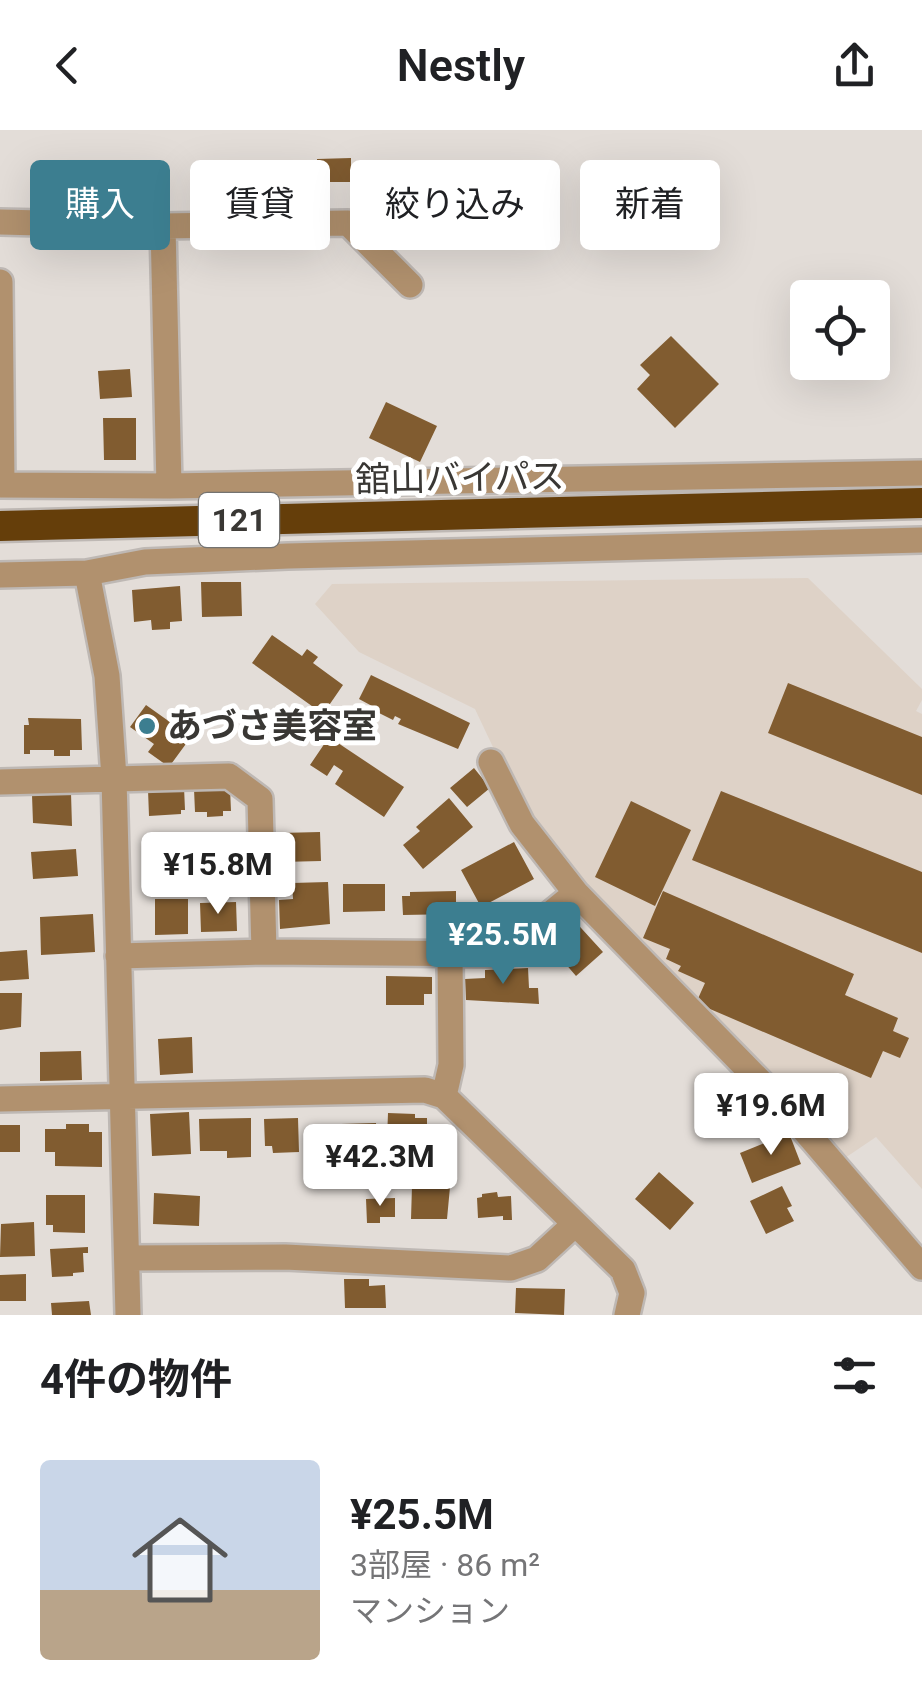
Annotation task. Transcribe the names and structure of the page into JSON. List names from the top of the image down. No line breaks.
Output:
{"streets":{"highway":["舘山バイパス","121"]},"places":["あづさ美容室"],"page":{"header":"Nestly","chip":["購入","賃貸","絞り込み","新着"],"price":["¥15.8M","¥25.5M","¥19.6M","¥42.3M"],"heading":"4件の物件","list":[{"name":"¥25.5M","note":"3部屋 · 86 m² · マンション"}]}}
